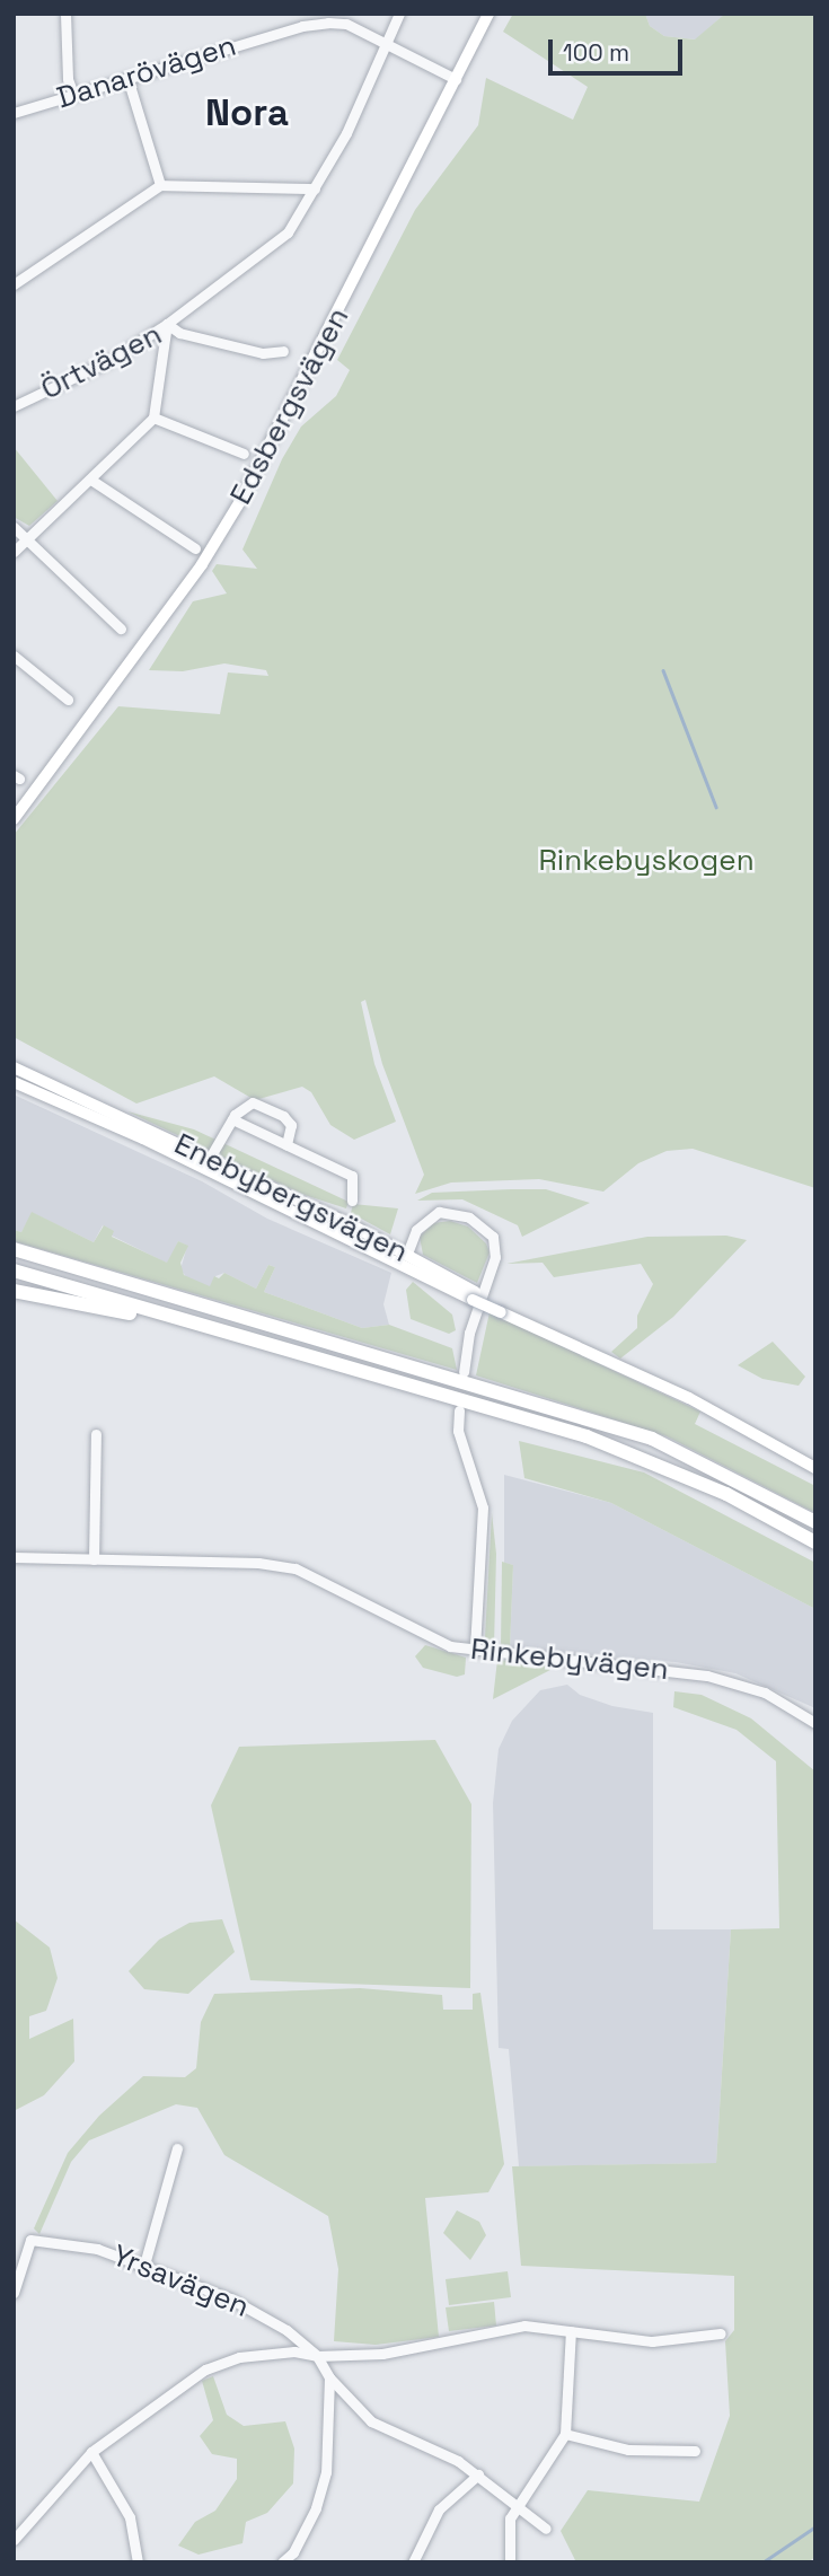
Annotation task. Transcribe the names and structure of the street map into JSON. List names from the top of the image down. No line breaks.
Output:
{"streets":{"main road":["Edsbergsvägen","Enebybergsvägen"],"street":["Danarövägen","Örtvägen","Rinkebyvägen","Yrsavägen"]},"crossings":[["Danarövägen","Edsbergsvägen"]],"districts":["Nora"],"parks":["Rinkebyskogen"],"scale_bar":"100 m"}
